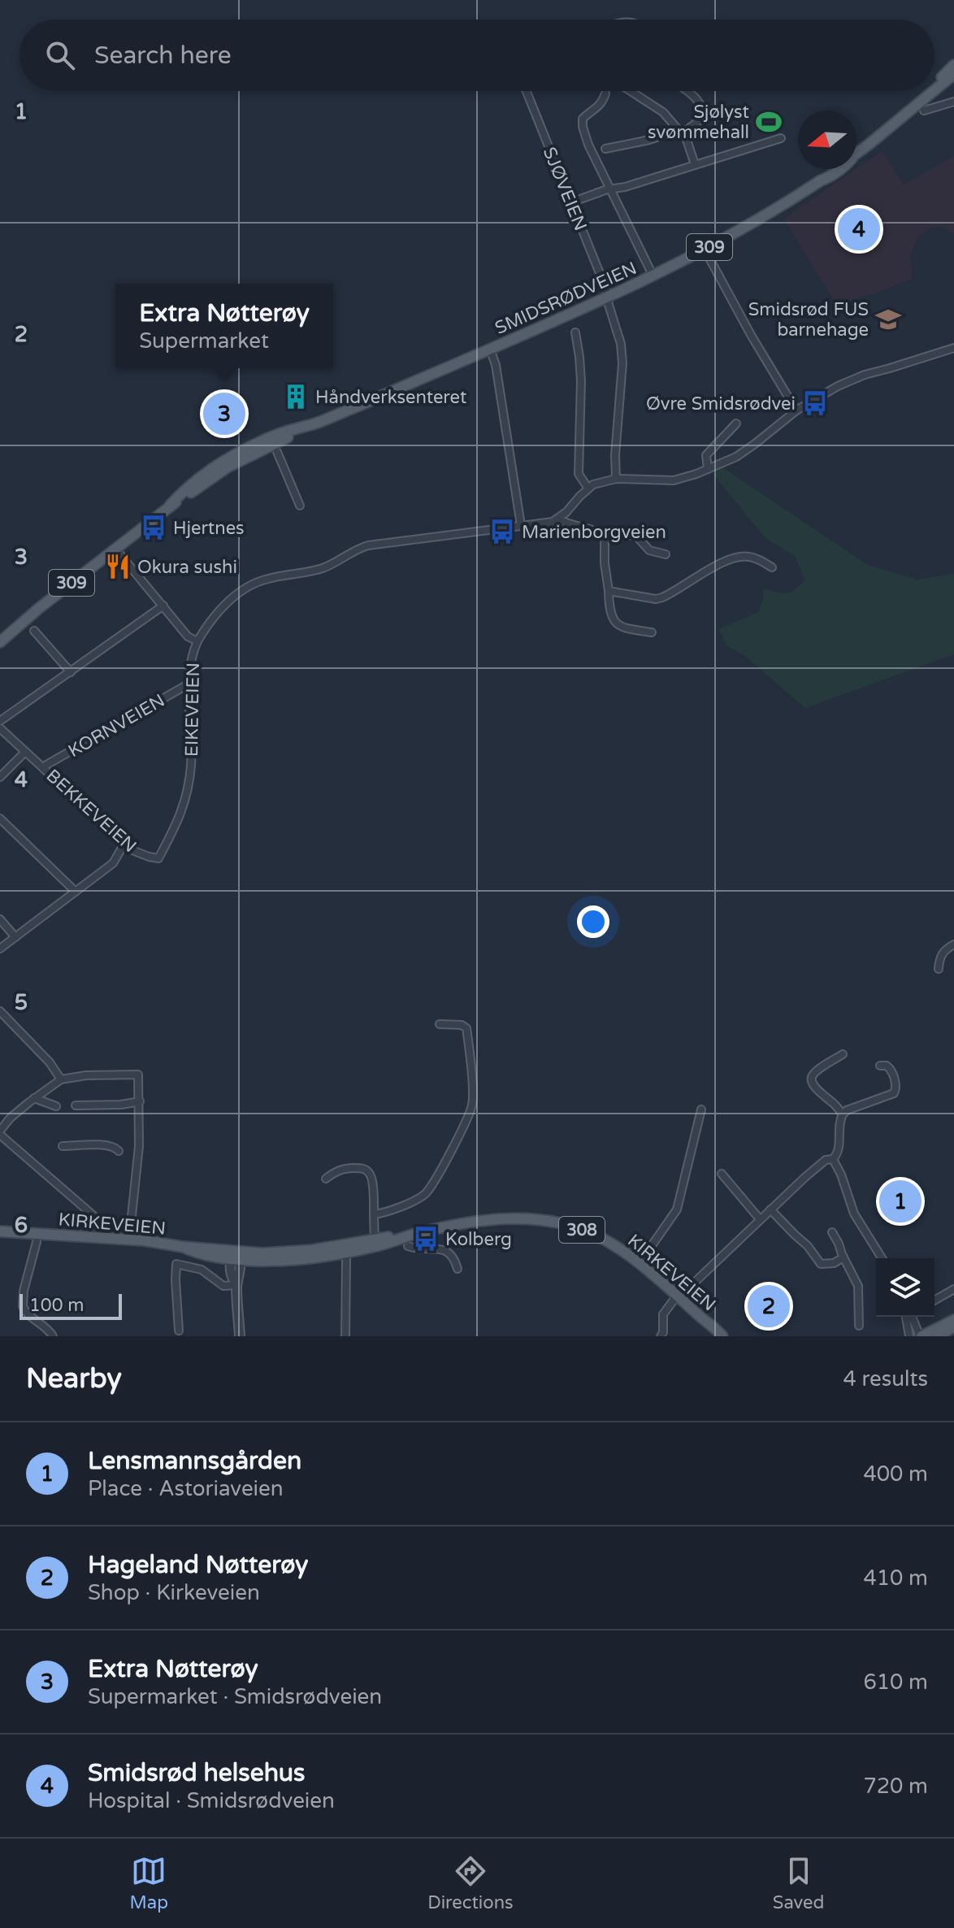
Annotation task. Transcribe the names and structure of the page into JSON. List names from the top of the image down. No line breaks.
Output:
{"streets":{"main road":["309","SMIDSRØDVEIEN","KIRKEVEIEN","308"],"street":["SJØVEIEN","EIKEVEIEN","KORNVEIEN","BEKKEVEIEN"]},"crossings":[["SJØVEIEN","SMIDSRØDVEIEN"],["SMIDSRØDVEIEN","EIKEVEIEN"],["EIKEVEIEN","KORNVEIEN"],["EIKEVEIEN","BEKKEVEIEN"],["KORNVEIEN","BEKKEVEIEN"]],"places":{"sports":["Sjølyst svømmehall"],"school or university":["Smidsrød FUS barnehage"],"building":["Håndverksenteret"],"bus stop":["Øvre Smidsrødvei","Hjertnes","Marienborgveien","Kolberg"],"restaurant":["Okura sushi"]},"scale_bar":"100 m","north":"left","page":{"search":"Search here","pins":["4","3","1","2"],"popup":["Extra Nøtterøy","Supermarket"],"scale":"100 m","heading":["Nearby","4 results"],"list":[{"mark":"1","name":"Lensmannsgården","note":"Place · Astoriaveien","value":"400 m"},{"mark":"2","name":"Hageland Nøtterøy","note":"Shop · Kirkeveien","value":"410 m"},{"mark":"3","name":"Extra Nøtterøy","note":"Supermarket · Smidsrødveien","value":"610 m"},{"mark":"4","name":"Smidsrød helsehus","note":"Hospital · Smidsrødveien","value":"720 m"}],"nav":["Map","Directions","Saved"]},"grid":{"rows":["1","2","3","4","5","6"]}}
